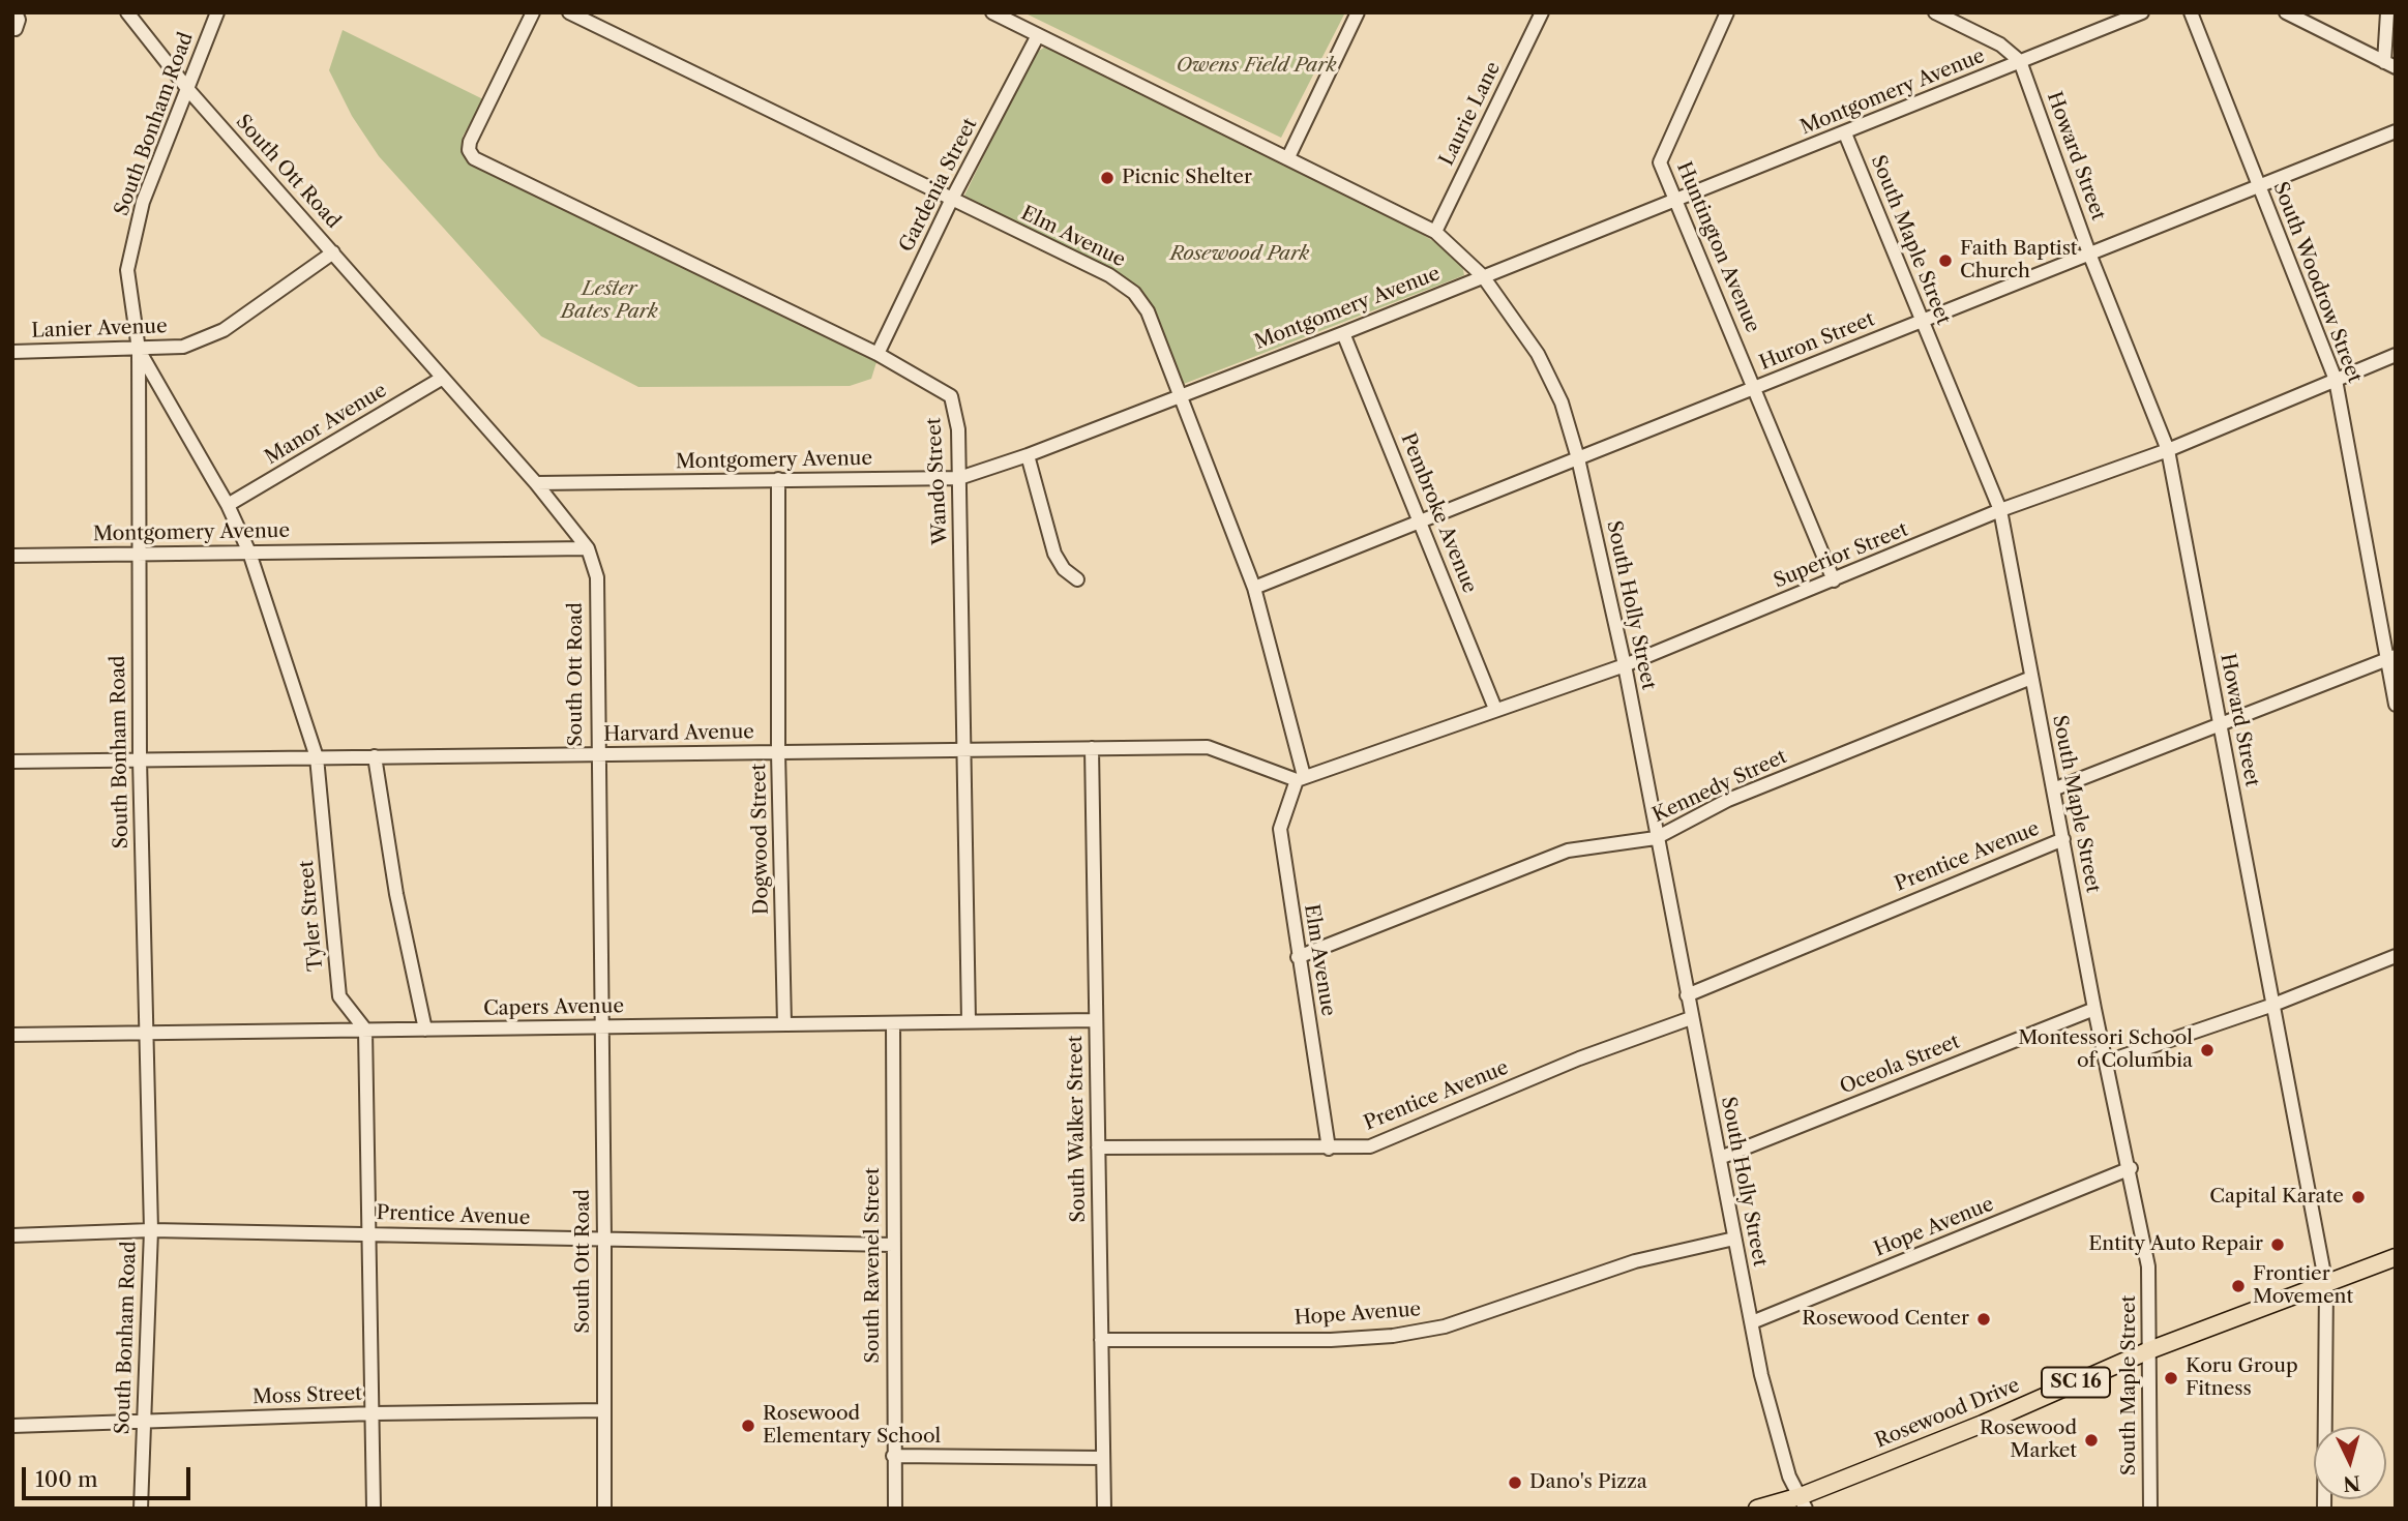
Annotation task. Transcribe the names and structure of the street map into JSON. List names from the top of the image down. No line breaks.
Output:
{"streets":{"main road":["SC 16","Rosewood Drive"],"street":["Montgomery Avenue","Laurie Lane","South Bonham Road","Howard Street","South Ott Road","Gardenia Street","Elm Avenue","South Maple Street","Huntington Avenue","South Woodrow Street","Lanier Avenue","Huron Street","Manor Avenue","Wando Street","Pembroke Avenue","Superior Street","South Holly Street","Harvard Avenue","Kennedy Street","Dogwood Street","Prentice Avenue","Tyler Street","Capers Avenue","Oceola Street","South Walker Street","Hope Avenue","South Ravenel Street","Moss Street"]},"crossings":[["Montgomery Avenue","South Bonham Road"],["Montgomery Avenue","Howard Street"],["Montgomery Avenue","South Ott Road"],["Montgomery Avenue","Elm Avenue"],["Montgomery Avenue","South Maple Street"],["Montgomery Avenue","Huntington Avenue"],["Montgomery Avenue","Wando Street"],["Montgomery Avenue","Pembroke Avenue"],["Montgomery Avenue","South Holly Street"],["Montgomery Avenue","Dogwood Street"],["Montgomery Avenue","Tyler Street"],["Laurie Lane","South Holly Street"],["South Bonham Road","South Ott Road"],["South Bonham Road","Lanier Avenue"],["South Bonham Road","Harvard Avenue"],["South Bonham Road","Prentice Avenue"],["South Bonham Road","Tyler Street"],["South Bonham Road","Capers Avenue"],["South Bonham Road","Moss Street"],["Howard Street","Huron Street"],["Howard Street","Superior Street"],["Howard Street","Rosewood Drive"],["South Ott Road","Lanier Avenue"],["South Ott Road","Manor Avenue"],["South Ott Road","Harvard Avenue"],["South Ott Road","Prentice Avenue"],["South Ott Road","Capers Avenue"],["South Ott Road","Moss Street"],["Gardenia Street","Elm Avenue"],["Gardenia Street","Wando Street"],["Gardenia Street","South Holly Street"],["Elm Avenue","Huron Street"],["Elm Avenue","Superior Street"],["Elm Avenue","Harvard Avenue"],["Elm Avenue","Kennedy Street"],["Elm Avenue","Prentice Avenue"],["South Maple Street","Huron Street"],["South Maple Street","Superior Street"],["South Maple Street","Kennedy Street"],["South Maple Street","Prentice Avenue"],["South Maple Street","Oceola Street"],["South Maple Street","Hope Avenue"],["South Maple Street","Rosewood Drive"],["Huntington Avenue","Huron Street"],["Huntington Avenue","Superior Street"],["South Woodrow Street","Huron Street"],["South Woodrow Street","Superior Street"],["Lanier Avenue","Tyler Street"],["Huron Street","Pembroke Avenue"],["Huron Street","South Holly Street"],["Manor Avenue","Tyler Street"],["Wando Street","Harvard Avenue"],["Wando Street","Capers Avenue"],["Pembroke Avenue","Superior Street"],["Superior Street","South Holly Street"],["Superior Street","Harvard Avenue"],["South Holly Street","Kennedy Street"],["South Holly Street","Prentice Avenue"],["South Holly Street","Oceola Street"],["South Holly Street","Hope Avenue"],["South Holly Street","Rosewood Drive"],["Harvard Avenue","Dogwood Street"],["Harvard Avenue","Tyler Street"],["Harvard Avenue","South Walker Street"],["Dogwood Street","Capers Avenue"],["Prentice Avenue","South Walker Street"],["Prentice Avenue","South Ravenel Street"],["Tyler Street","Capers Avenue"],["Capers Avenue","South Walker Street"],["Capers Avenue","South Ravenel Street"],["South Walker Street","Hope Avenue"]],"parks":["Owens Field Park","Rosewood Park","Lester Bates Park"],"places":["Picnic Shelter","Faith Baptist Church","Montessori School of Columbia","Capital Karate","Entity Auto Repair","Frontier Movement","Rosewood Center","Koru Group Fitness","Rosewood Elementary School","Rosewood Market","Dano's Pizza"],"scale_bar":"100 m","north":"bottom"}
